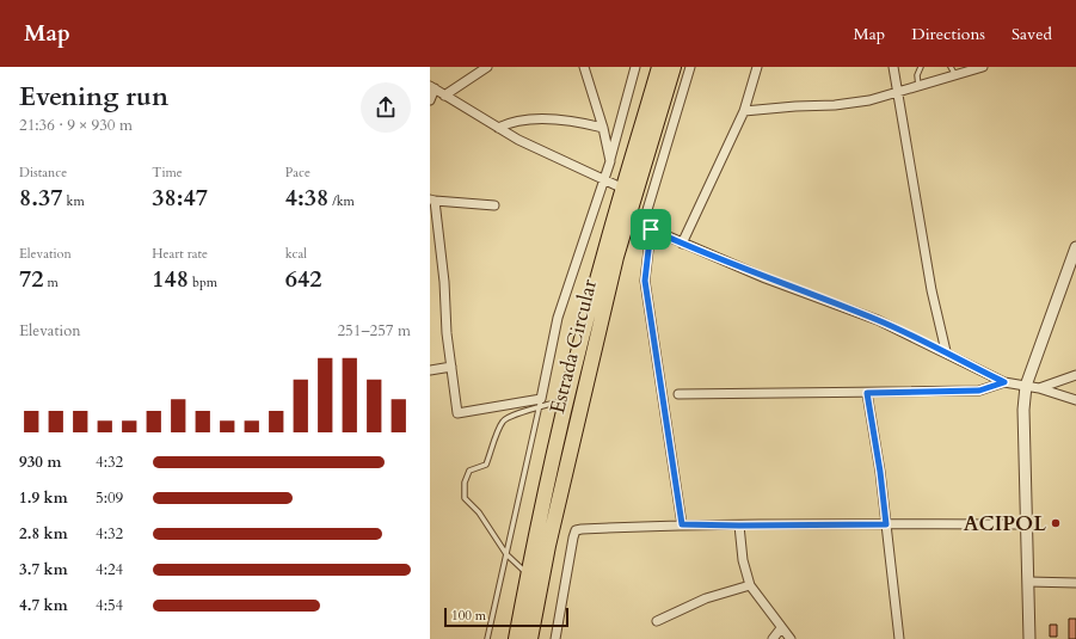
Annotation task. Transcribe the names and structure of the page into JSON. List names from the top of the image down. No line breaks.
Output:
{"streets":{"main road":["Estrada Circular"]},"places":["ACIPOL"],"scale_bar":"100 m","page":{"header":"Map","nav":["Map","Directions","Saved"],"heading":["Evening run","21:36 · 9 × 930 m"],"stats":[["Distance","8.37 km"],["Time","38:47"],["Pace","4:38 /km"],["Elevation","72 m"],["Heart rate","148 bpm"],["kcal","642"]],"chart":["Elevation","251–257 m"],"list":[{"name":"930 m","note":"4:32"},{"name":"1.9 km","note":"5:09"},{"name":"2.8 km","note":"4:32"},{"name":"3.7 km","note":"4:24"},{"name":"4.7 km","note":"4:54"}],"scale":"100 m"}}
